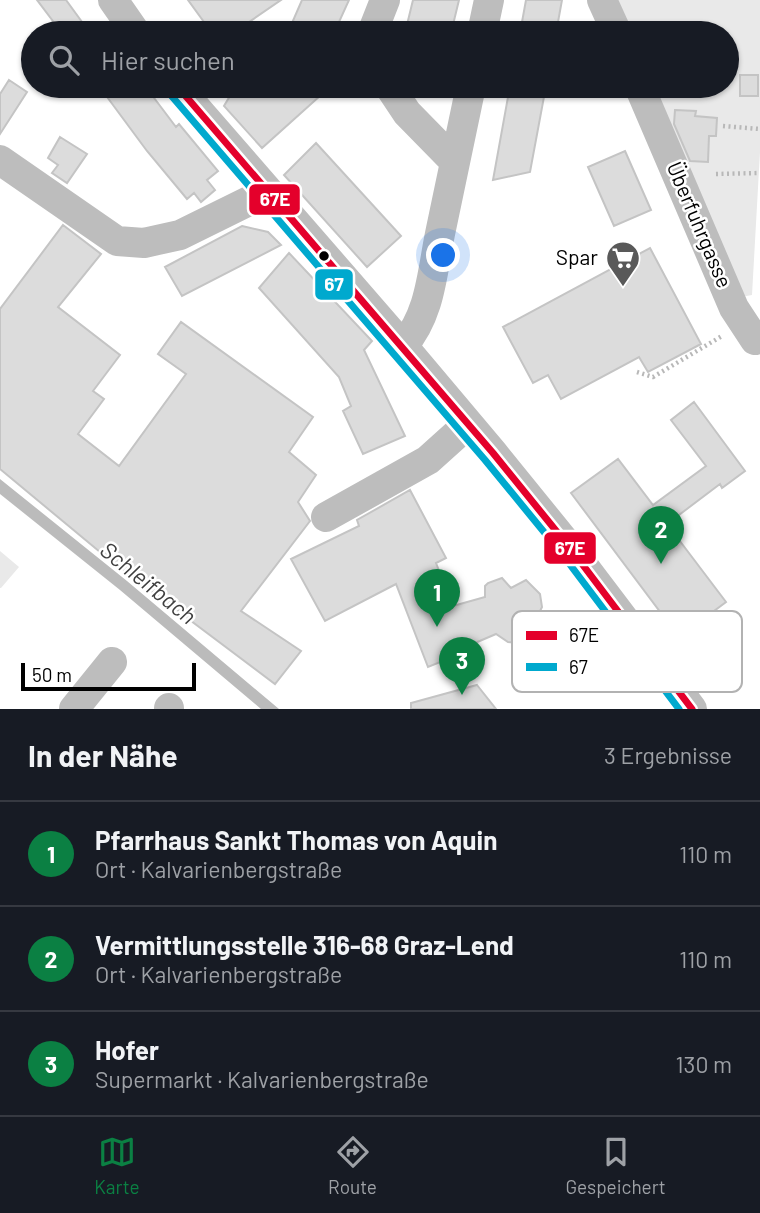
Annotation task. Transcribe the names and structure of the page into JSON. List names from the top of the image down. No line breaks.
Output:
{"streets":{"street":["Überfuhrgasse"]},"water":["Schleifbach"],"places":{"supermarket":["Spar"]},"lines":["transit line 67E","transit line 67"],"legend":["67E","67"],"scale_bar":"50 m","page":{"search":"Hier suchen","pins":["2","1","3"],"scale":"50 m","heading":["In der Nähe","3 Ergebnisse"],"list":[{"mark":"1","name":"Pfarrhaus Sankt Thomas von Aquin","note":"Ort · Kalvarienbergstraße","value":"110 m"},{"mark":"2","name":"Vermittlungsstelle 316-68 Graz-Lend","note":"Ort · Kalvarienbergstraße","value":"110 m"},{"mark":"3","name":"Hofer","note":"Supermarkt · Kalvarienbergstraße","value":"130 m"}],"nav":["Karte","Route","Gespeichert"]}}
